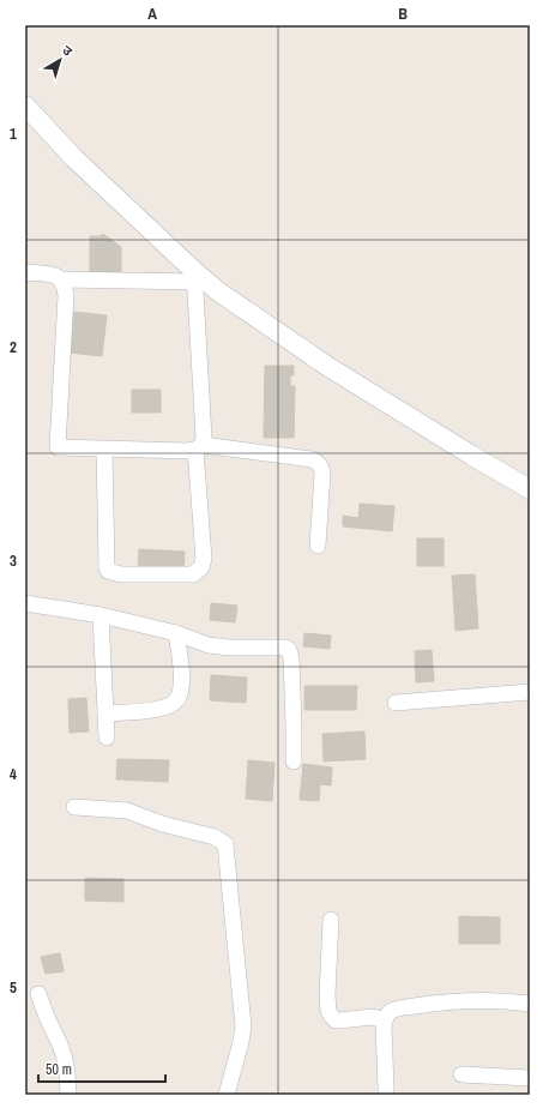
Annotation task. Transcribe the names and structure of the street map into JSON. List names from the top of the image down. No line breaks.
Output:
{"scale_bar":"50 m","north":"top right","grid":{"columns":["A","B"],"rows":["1","2","3","4","5"]}}
